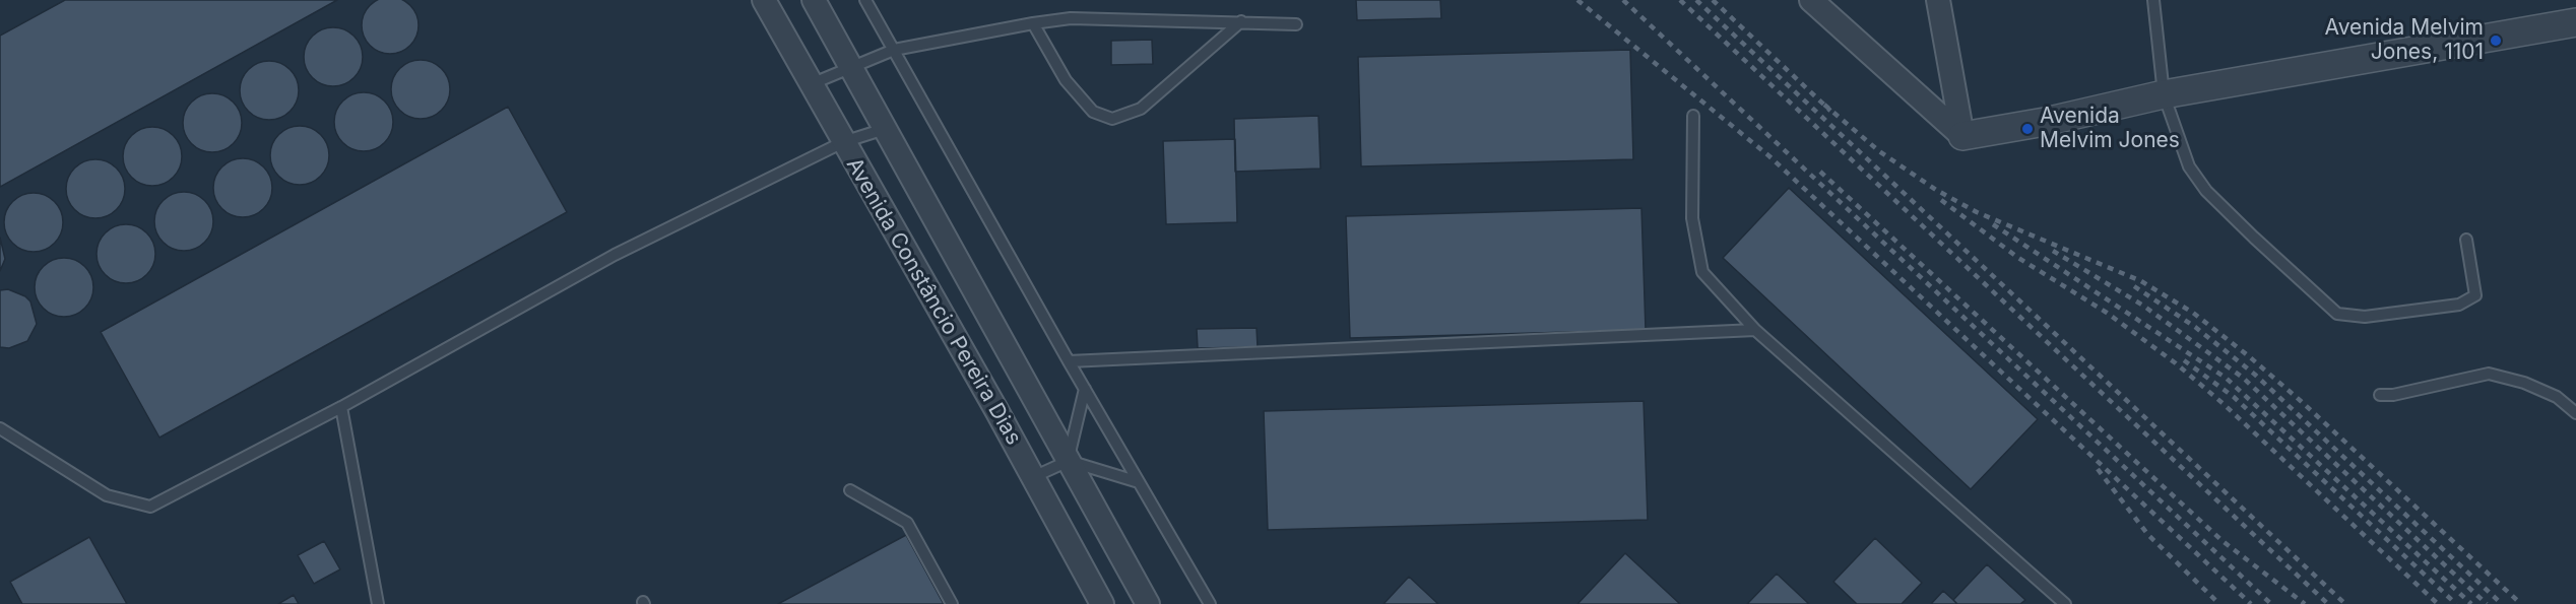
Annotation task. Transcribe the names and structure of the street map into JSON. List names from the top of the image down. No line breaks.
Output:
{"streets":{"street":["Avenida Constâncio Pereira Dias"]},"places":["Avenida Melvim Jones, 1101","Avenida Melvim Jones"]}
